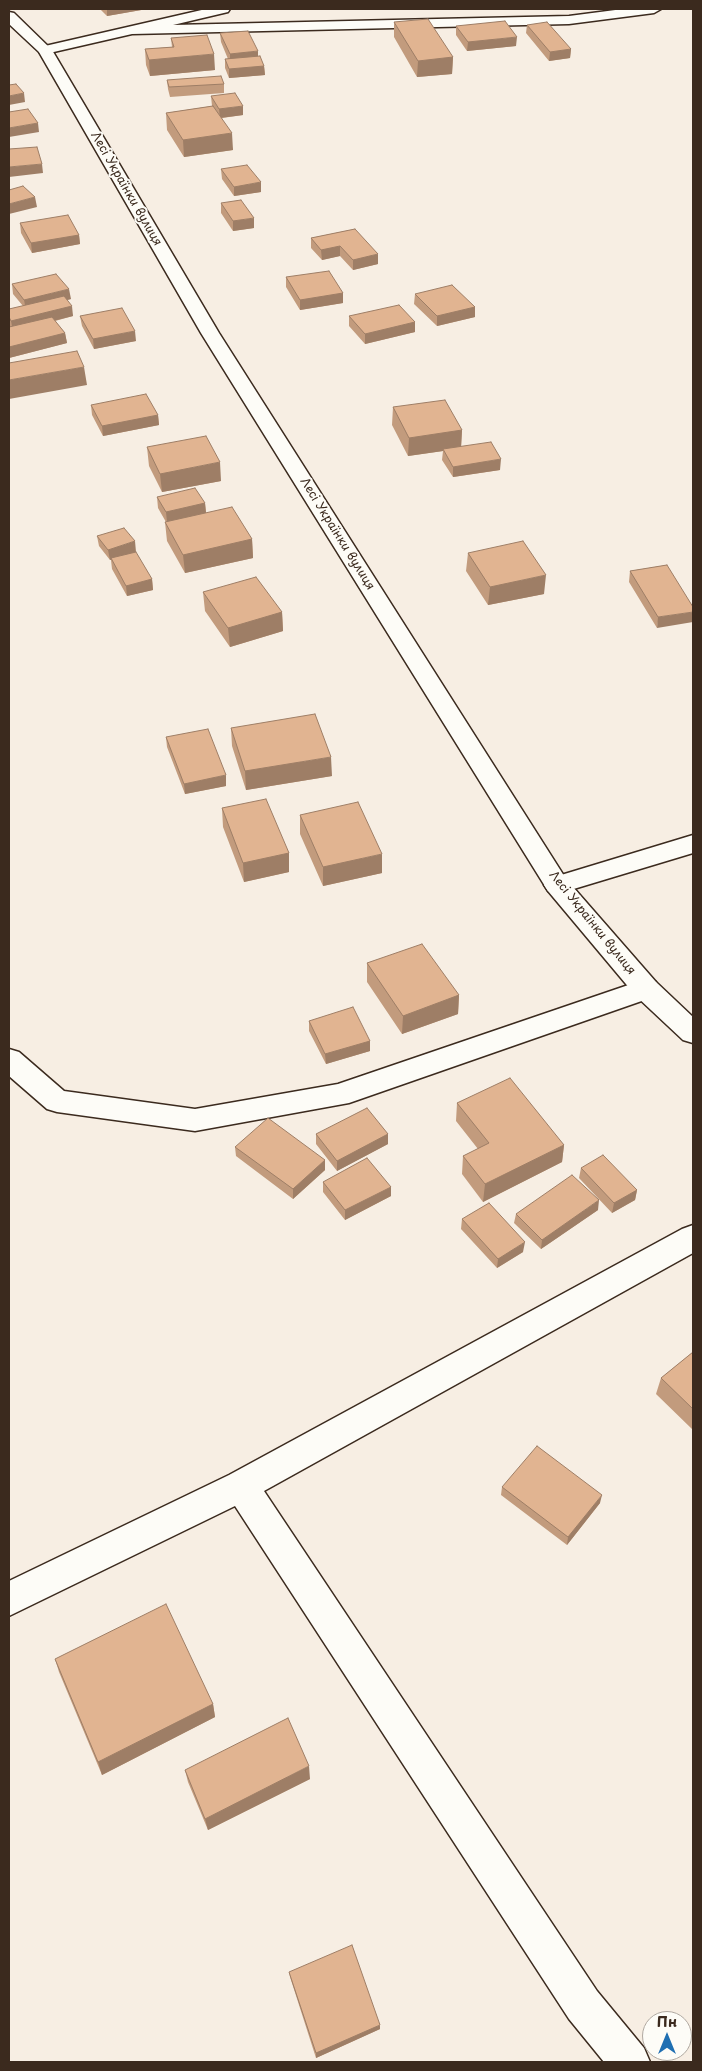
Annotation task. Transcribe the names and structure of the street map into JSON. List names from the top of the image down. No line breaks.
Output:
{"streets":{"street":["Лесі Українки вулиця"]},"north":"top"}
